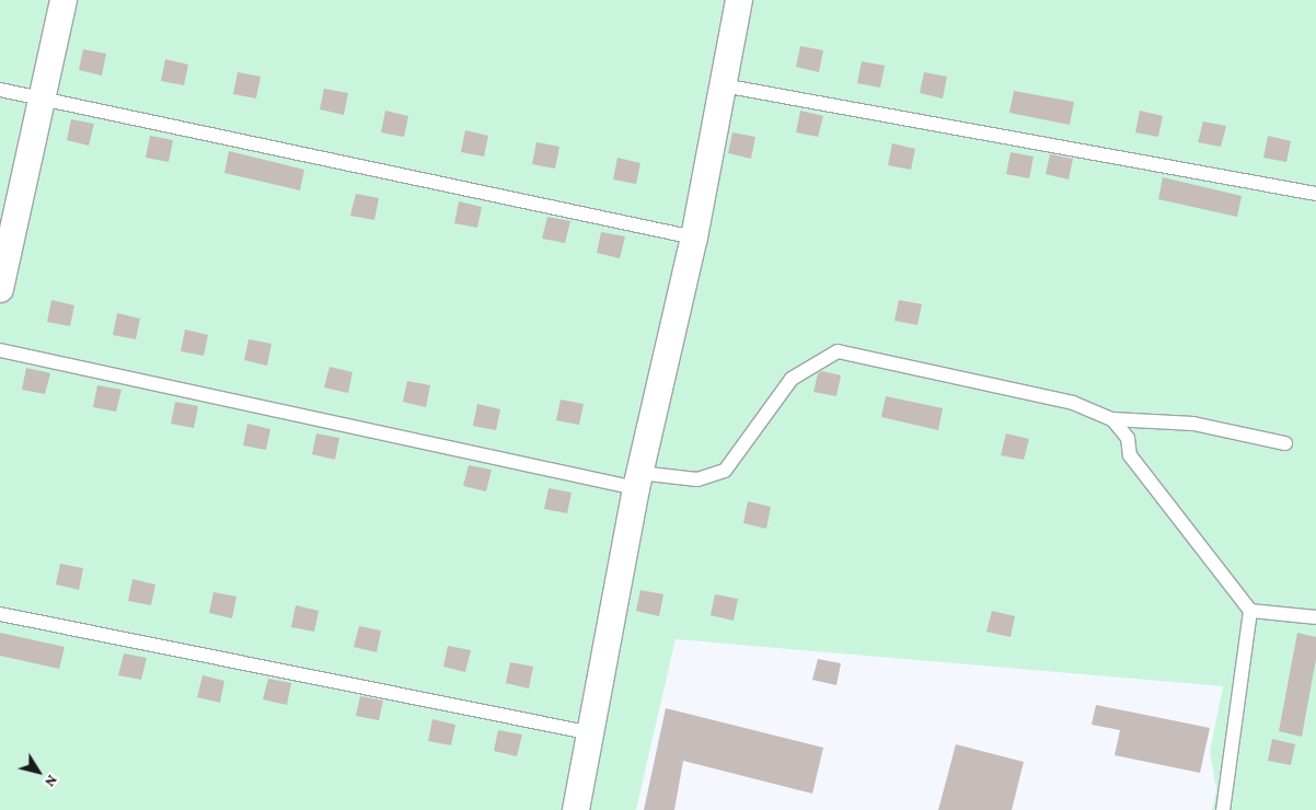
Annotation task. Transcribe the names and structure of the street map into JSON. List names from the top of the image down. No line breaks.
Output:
{"north":"bottom right"}
